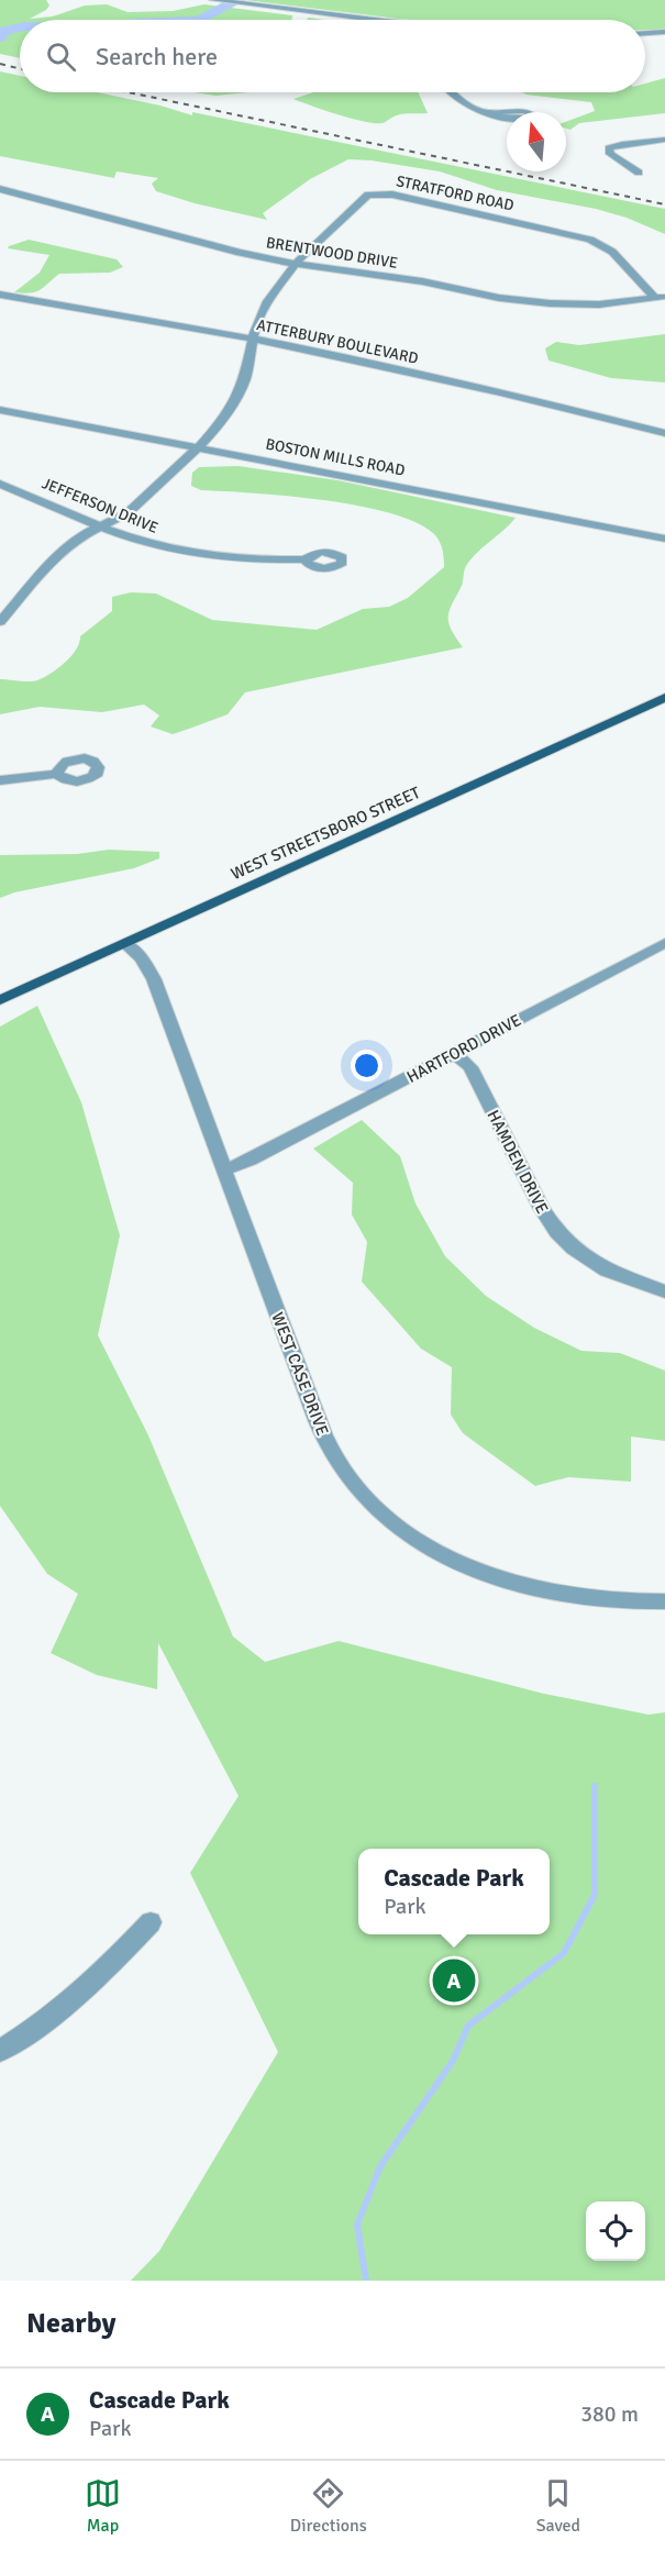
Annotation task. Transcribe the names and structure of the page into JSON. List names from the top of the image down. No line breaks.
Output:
{"streets":{"main road":["WEST STREETSBORO STREET"],"street":["STRATFORD ROAD","BRENTWOOD DRIVE","ATTERBURY BOULEVARD","BOSTON MILLS ROAD","JEFFERSON DRIVE","HARTFORD DRIVE","HAMDEN DRIVE","WEST CASE DRIVE"]},"crossings":[["STRATFORD ROAD","BRENTWOOD DRIVE"],["STRATFORD ROAD","ATTERBURY BOULEVARD"],["STRATFORD ROAD","BOSTON MILLS ROAD"],["STRATFORD ROAD","JEFFERSON DRIVE"],["WEST STREETSBORO STREET","WEST CASE DRIVE"],["HARTFORD DRIVE","HAMDEN DRIVE"],["HARTFORD DRIVE","WEST CASE DRIVE"]],"north":"top","page":{"search":"Search here","popup":["Cascade Park","Park"],"pins":"A","heading":"Nearby","list":[{"mark":"A","name":"Cascade Park","note":"Park","value":"380 m"}],"nav":["Map","Directions","Saved"]}}
